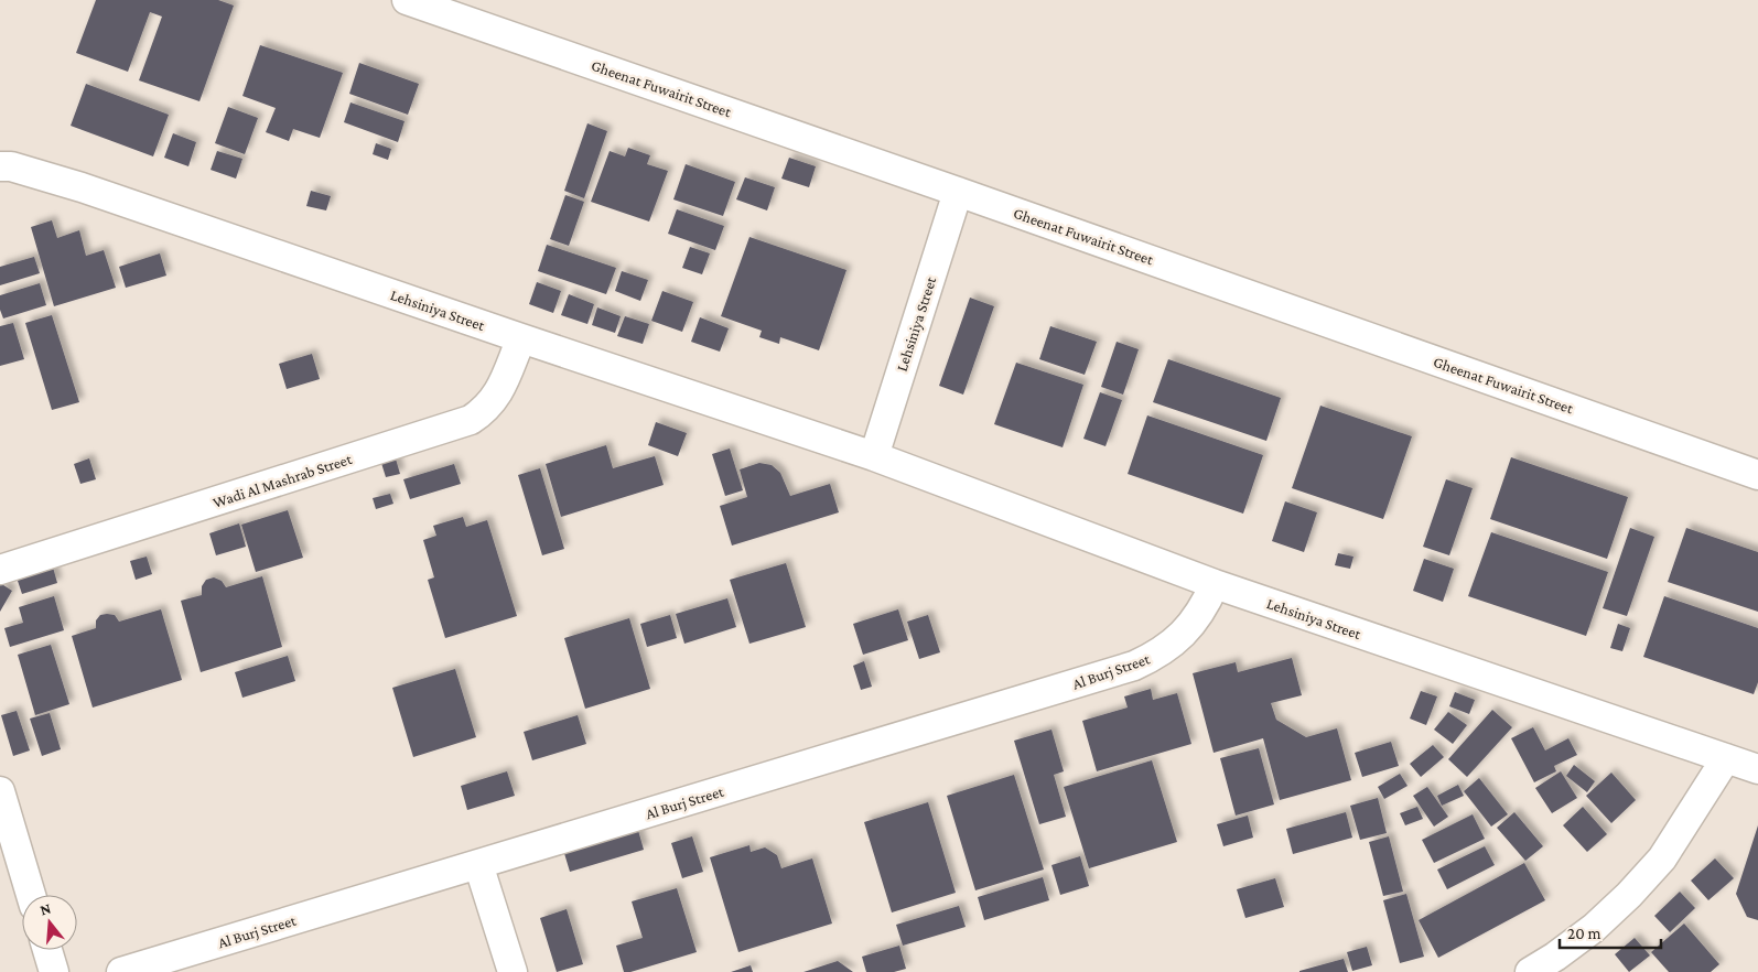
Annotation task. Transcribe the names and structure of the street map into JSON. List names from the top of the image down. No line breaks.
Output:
{"streets":{"street":["Gheenat Fuwairit Street","Lehsiniya Street","Wadi Al Mashrab Street","Al Burj Street"]},"crossings":[["Gheenat Fuwairit Street","Lehsiniya Street"],["Lehsiniya Street","Wadi Al Mashrab Street"],["Lehsiniya Street","Al Burj Street"]],"scale_bar":"20 m","north":"top"}
